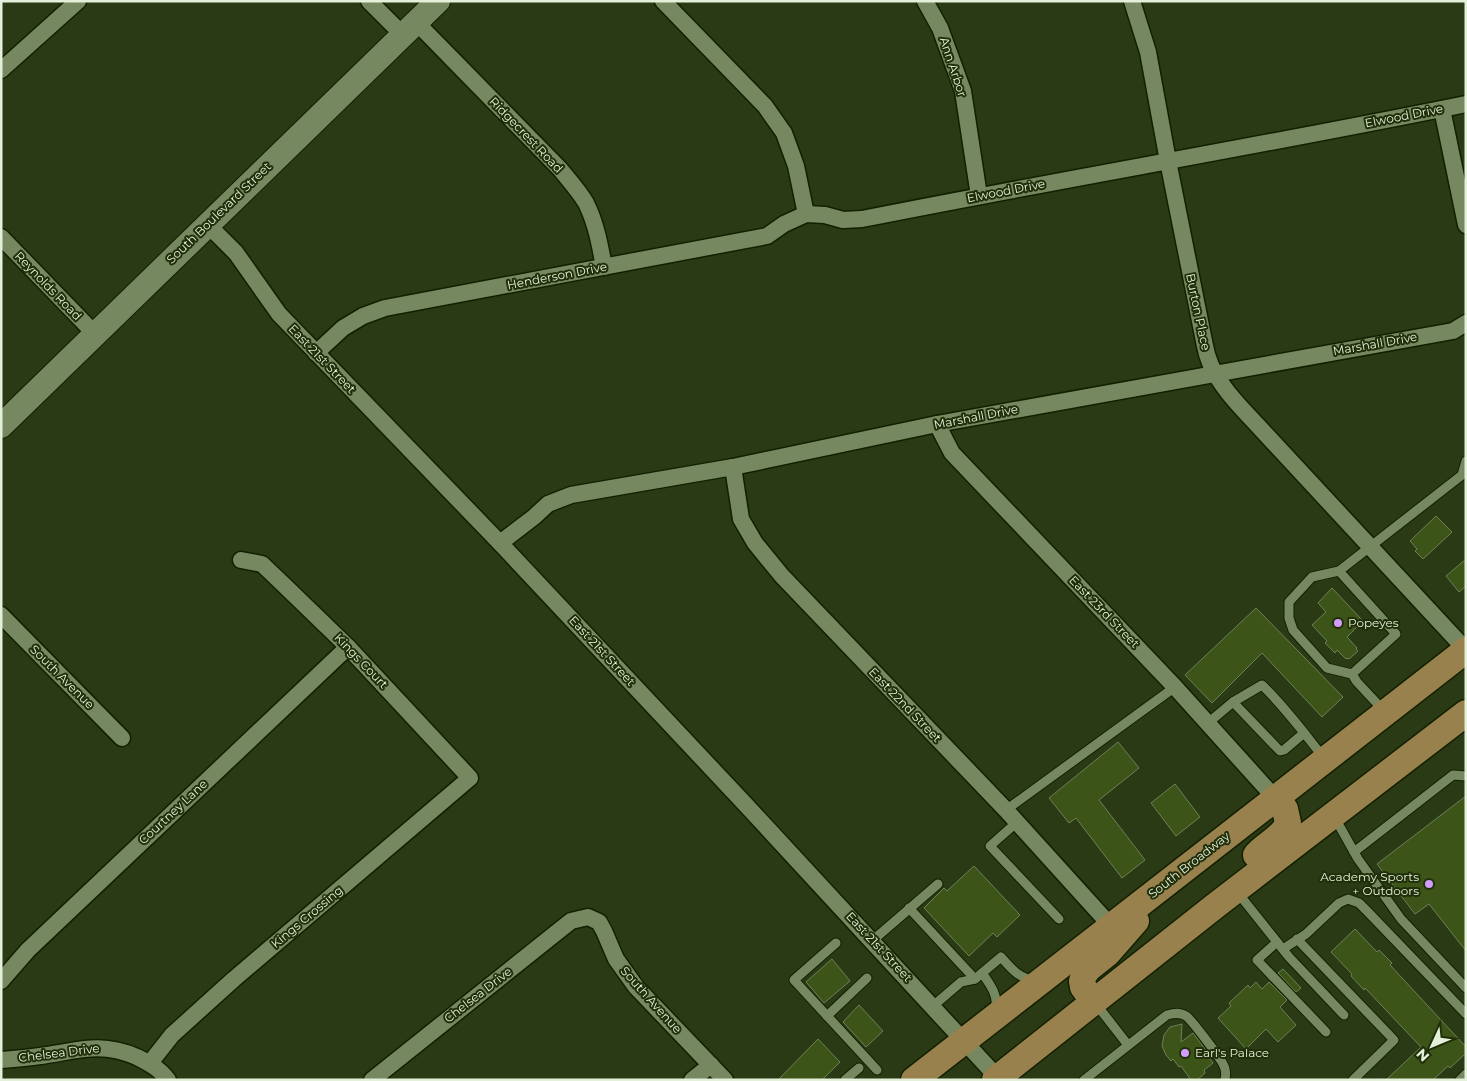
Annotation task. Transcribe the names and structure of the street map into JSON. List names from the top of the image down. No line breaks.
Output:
{"streets":{"main road":["South Boulevard Street","South Broadway"],"street":["Ann Arbor","Elwood Drive","Ridgecrest Road","Henderson Drive","Reynolds Road","Burton Place","Marshall Drive","East 21st Street","East 23rd Street","Kings Court","South Avenue","East 22nd Street","Courtney Lane","Kings Crossing","Chelsea Drive"]},"crossings":[["Ann Arbor","Elwood Drive"],["Elwood Drive","Henderson Drive"],["Elwood Drive","Burton Place"],["Ridgecrest Road","South Boulevard Street"],["Ridgecrest Road","Henderson Drive"],["South Boulevard Street","Reynolds Road"],["South Boulevard Street","East 21st Street"],["Henderson Drive","East 21st Street"],["Burton Place","Marshall Drive"],["Burton Place","South Broadway"],["Marshall Drive","East 21st Street"],["Marshall Drive","East 23rd Street"],["Marshall Drive","East 22nd Street"],["East 21st Street","South Broadway"],["East 23rd Street","South Broadway"],["Kings Court","Courtney Lane"],["Kings Court","Kings Crossing"],["South Avenue","Chelsea Drive"],["East 22nd Street","South Broadway"],["Kings Crossing","Chelsea Drive"]],"places":["Popeyes","Academy Sports + Outdoors","Earl's Palace"],"north":"bottom left"}
